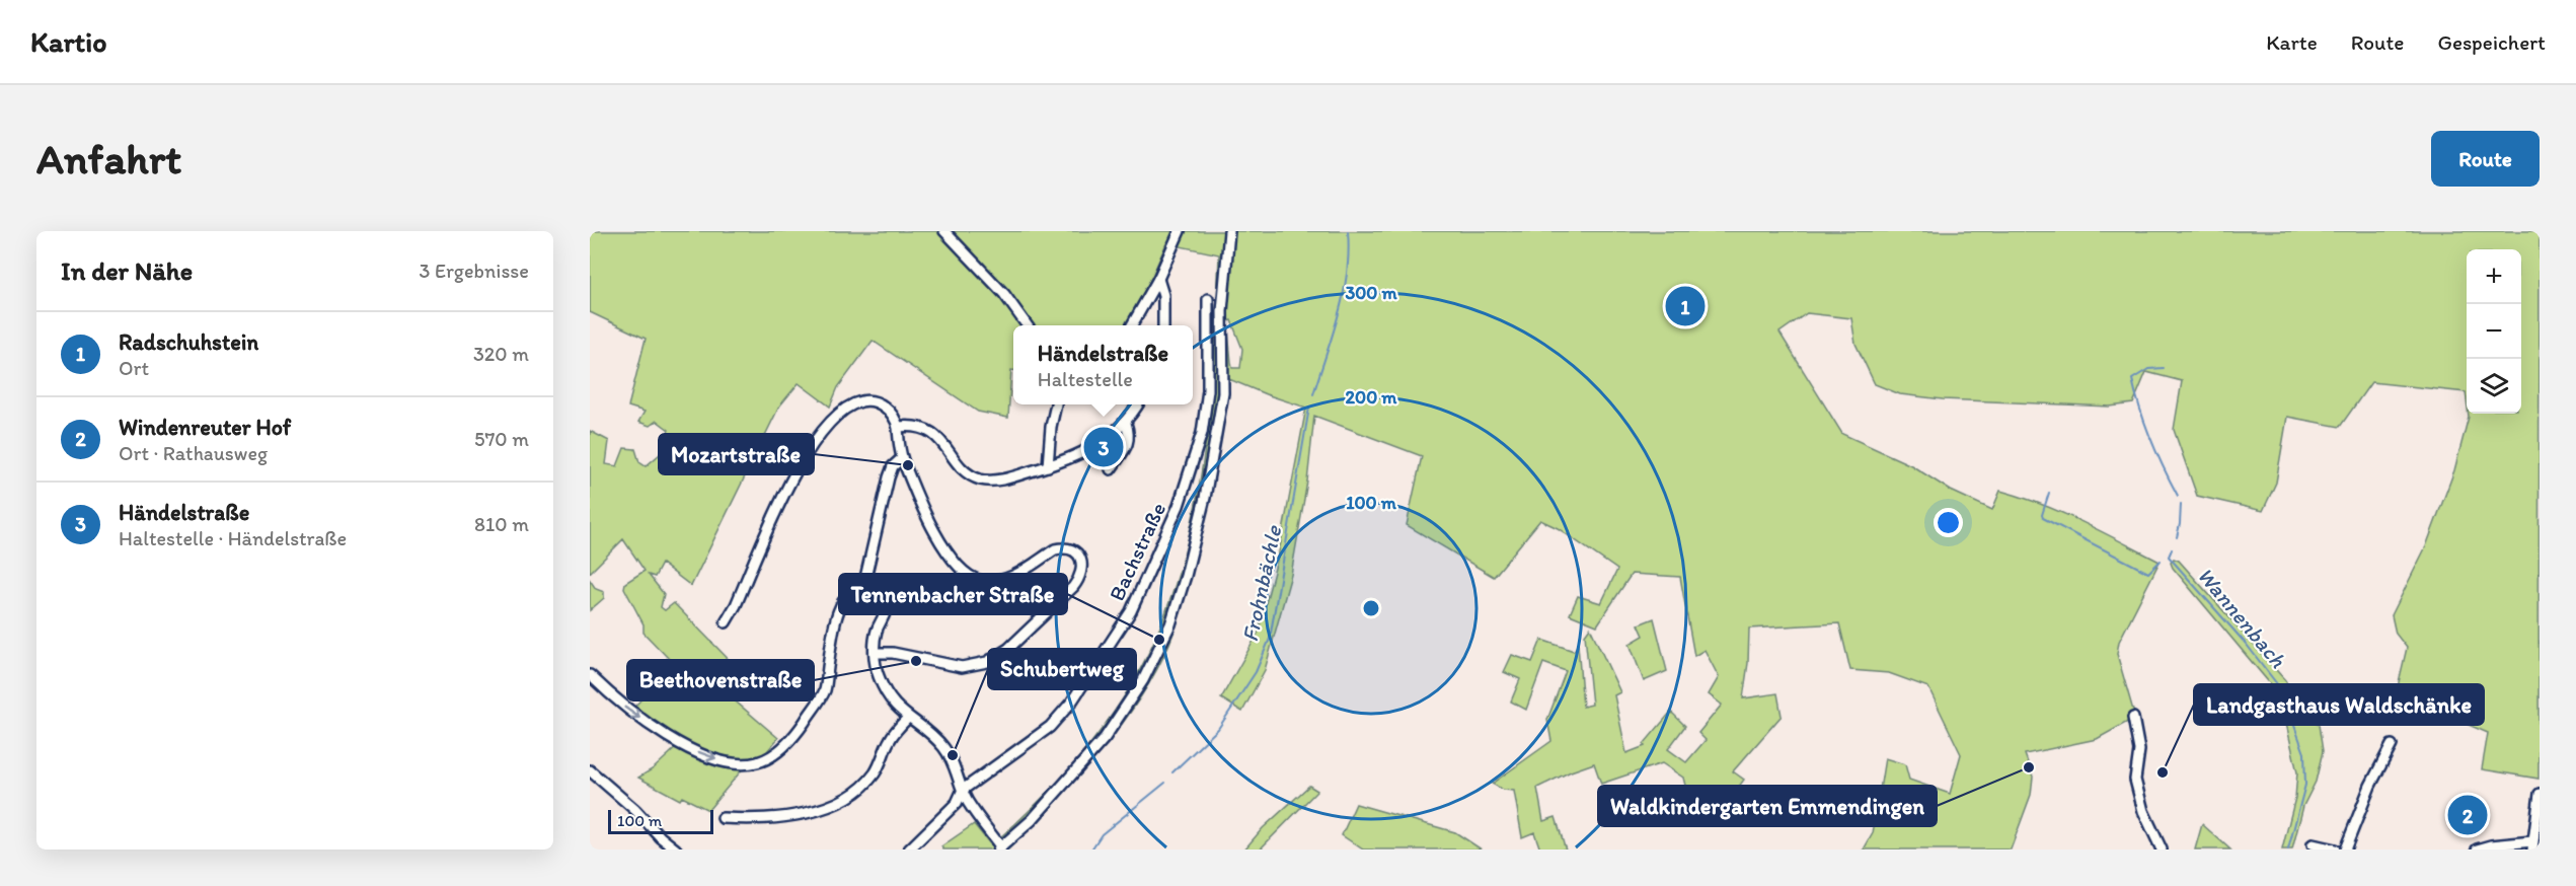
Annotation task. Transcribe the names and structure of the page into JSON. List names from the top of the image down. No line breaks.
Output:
{"streets":{"street":["Bachstraße"]},"water":["Frohnbächle","Wannenbach"],"places":["Mozartstraße","Tennenbacher Straße","Beethovenstraße","Schubertweg","Waldkindergarten Emmendingen","Landgasthaus Waldschänke"],"scale_bar":"100 m","page":{"header":"Kartio","nav":["Karte","Route","Gespeichert"],"buttons":"Route","title":"Anfahrt","heading":["In der Nähe","3 Ergebnisse"],"map_buttons":["+","−"],"pins":["1","3","2"],"list":[{"mark":"1","name":"Radschuhstein","note":"Ort","value":"320 m"},{"mark":"2","name":"Windenreuter Hof","note":"Ort · Rathausweg","value":"570 m"},{"mark":"3","name":"Händelstraße","note":"Haltestelle · Händelstraße","value":"810 m"}],"popup":["Händelstraße","Haltestelle"],"scale":"100 m"},"rings":["300 m","200 m","100 m"]}
